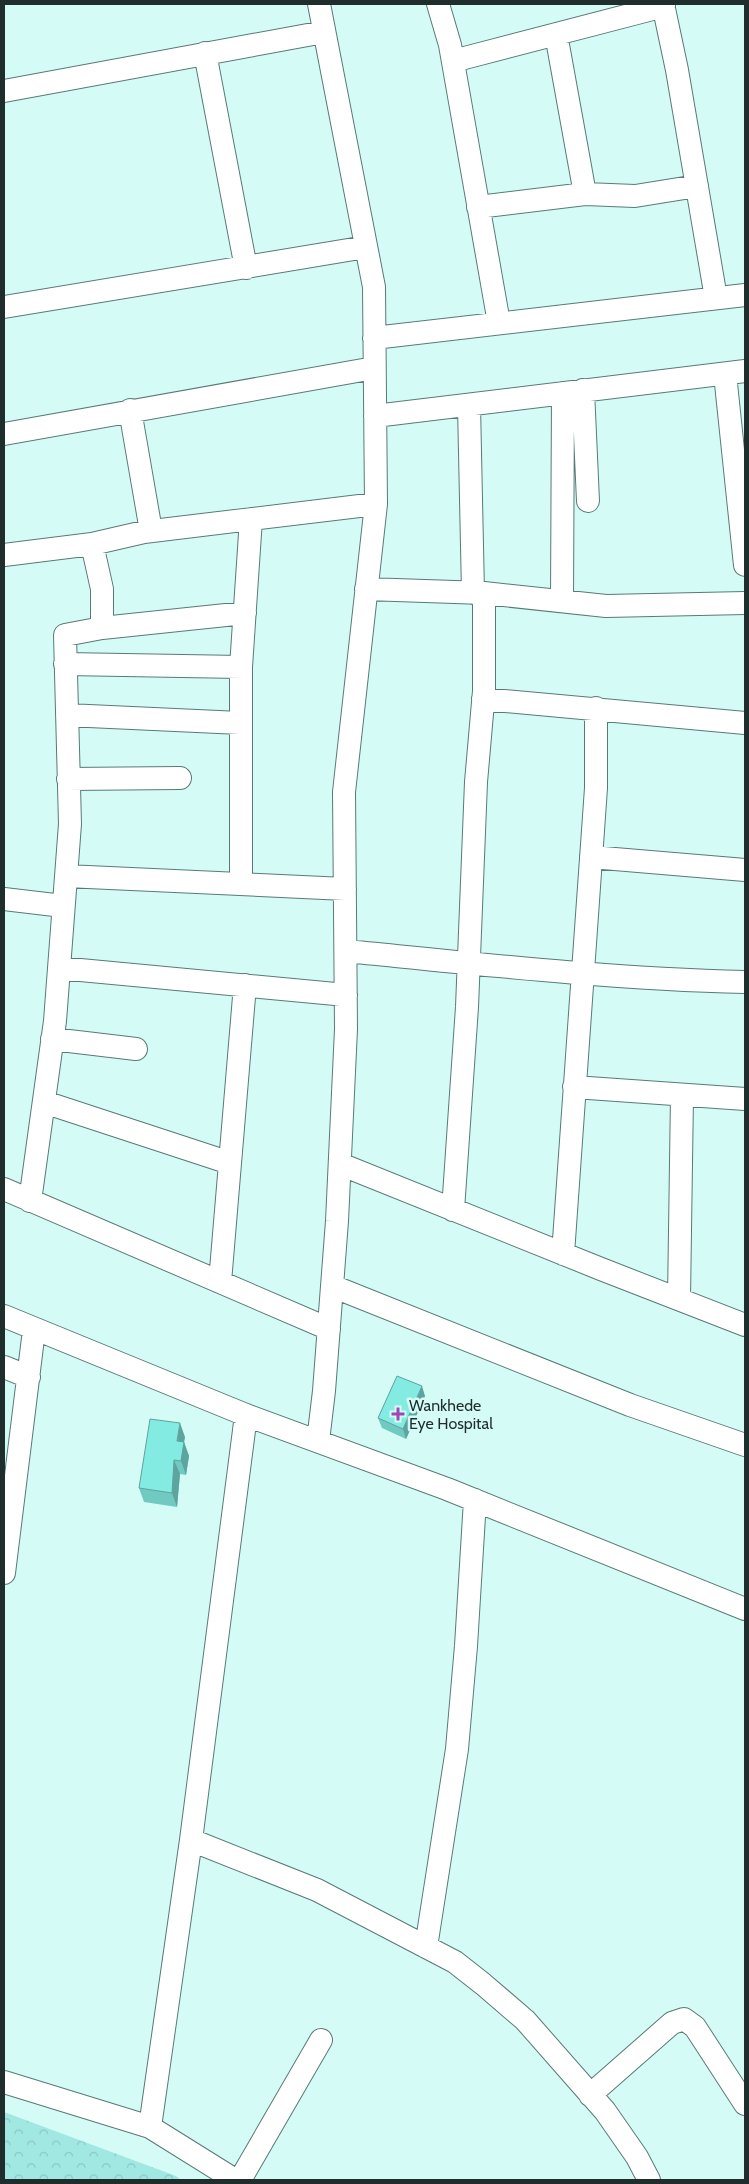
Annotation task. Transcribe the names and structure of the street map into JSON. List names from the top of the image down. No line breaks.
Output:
{"places":{"health":["Wankhede Eye Hospital"]}}
